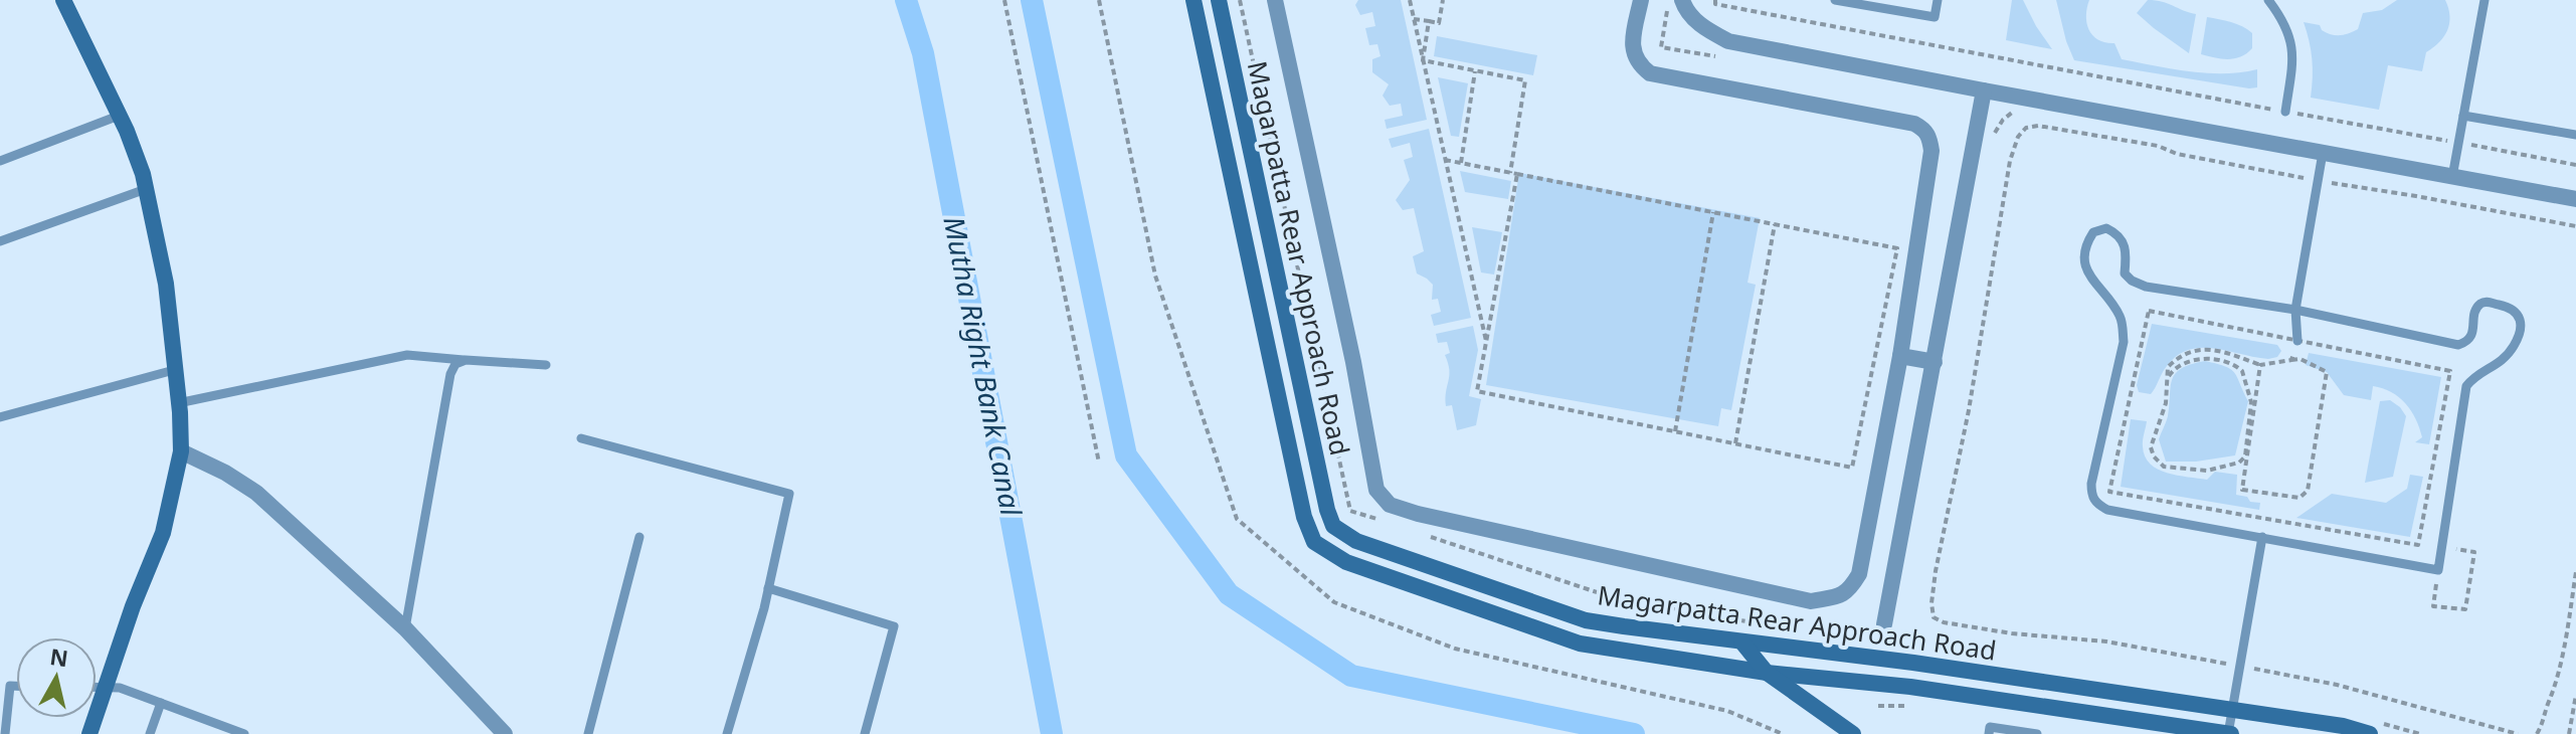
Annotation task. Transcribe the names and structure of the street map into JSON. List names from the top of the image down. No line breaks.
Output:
{"streets":{"street":["Magarpatta Rear Approach Road"]},"water":["Mutha Right Bank Canal"],"north":"top"}
